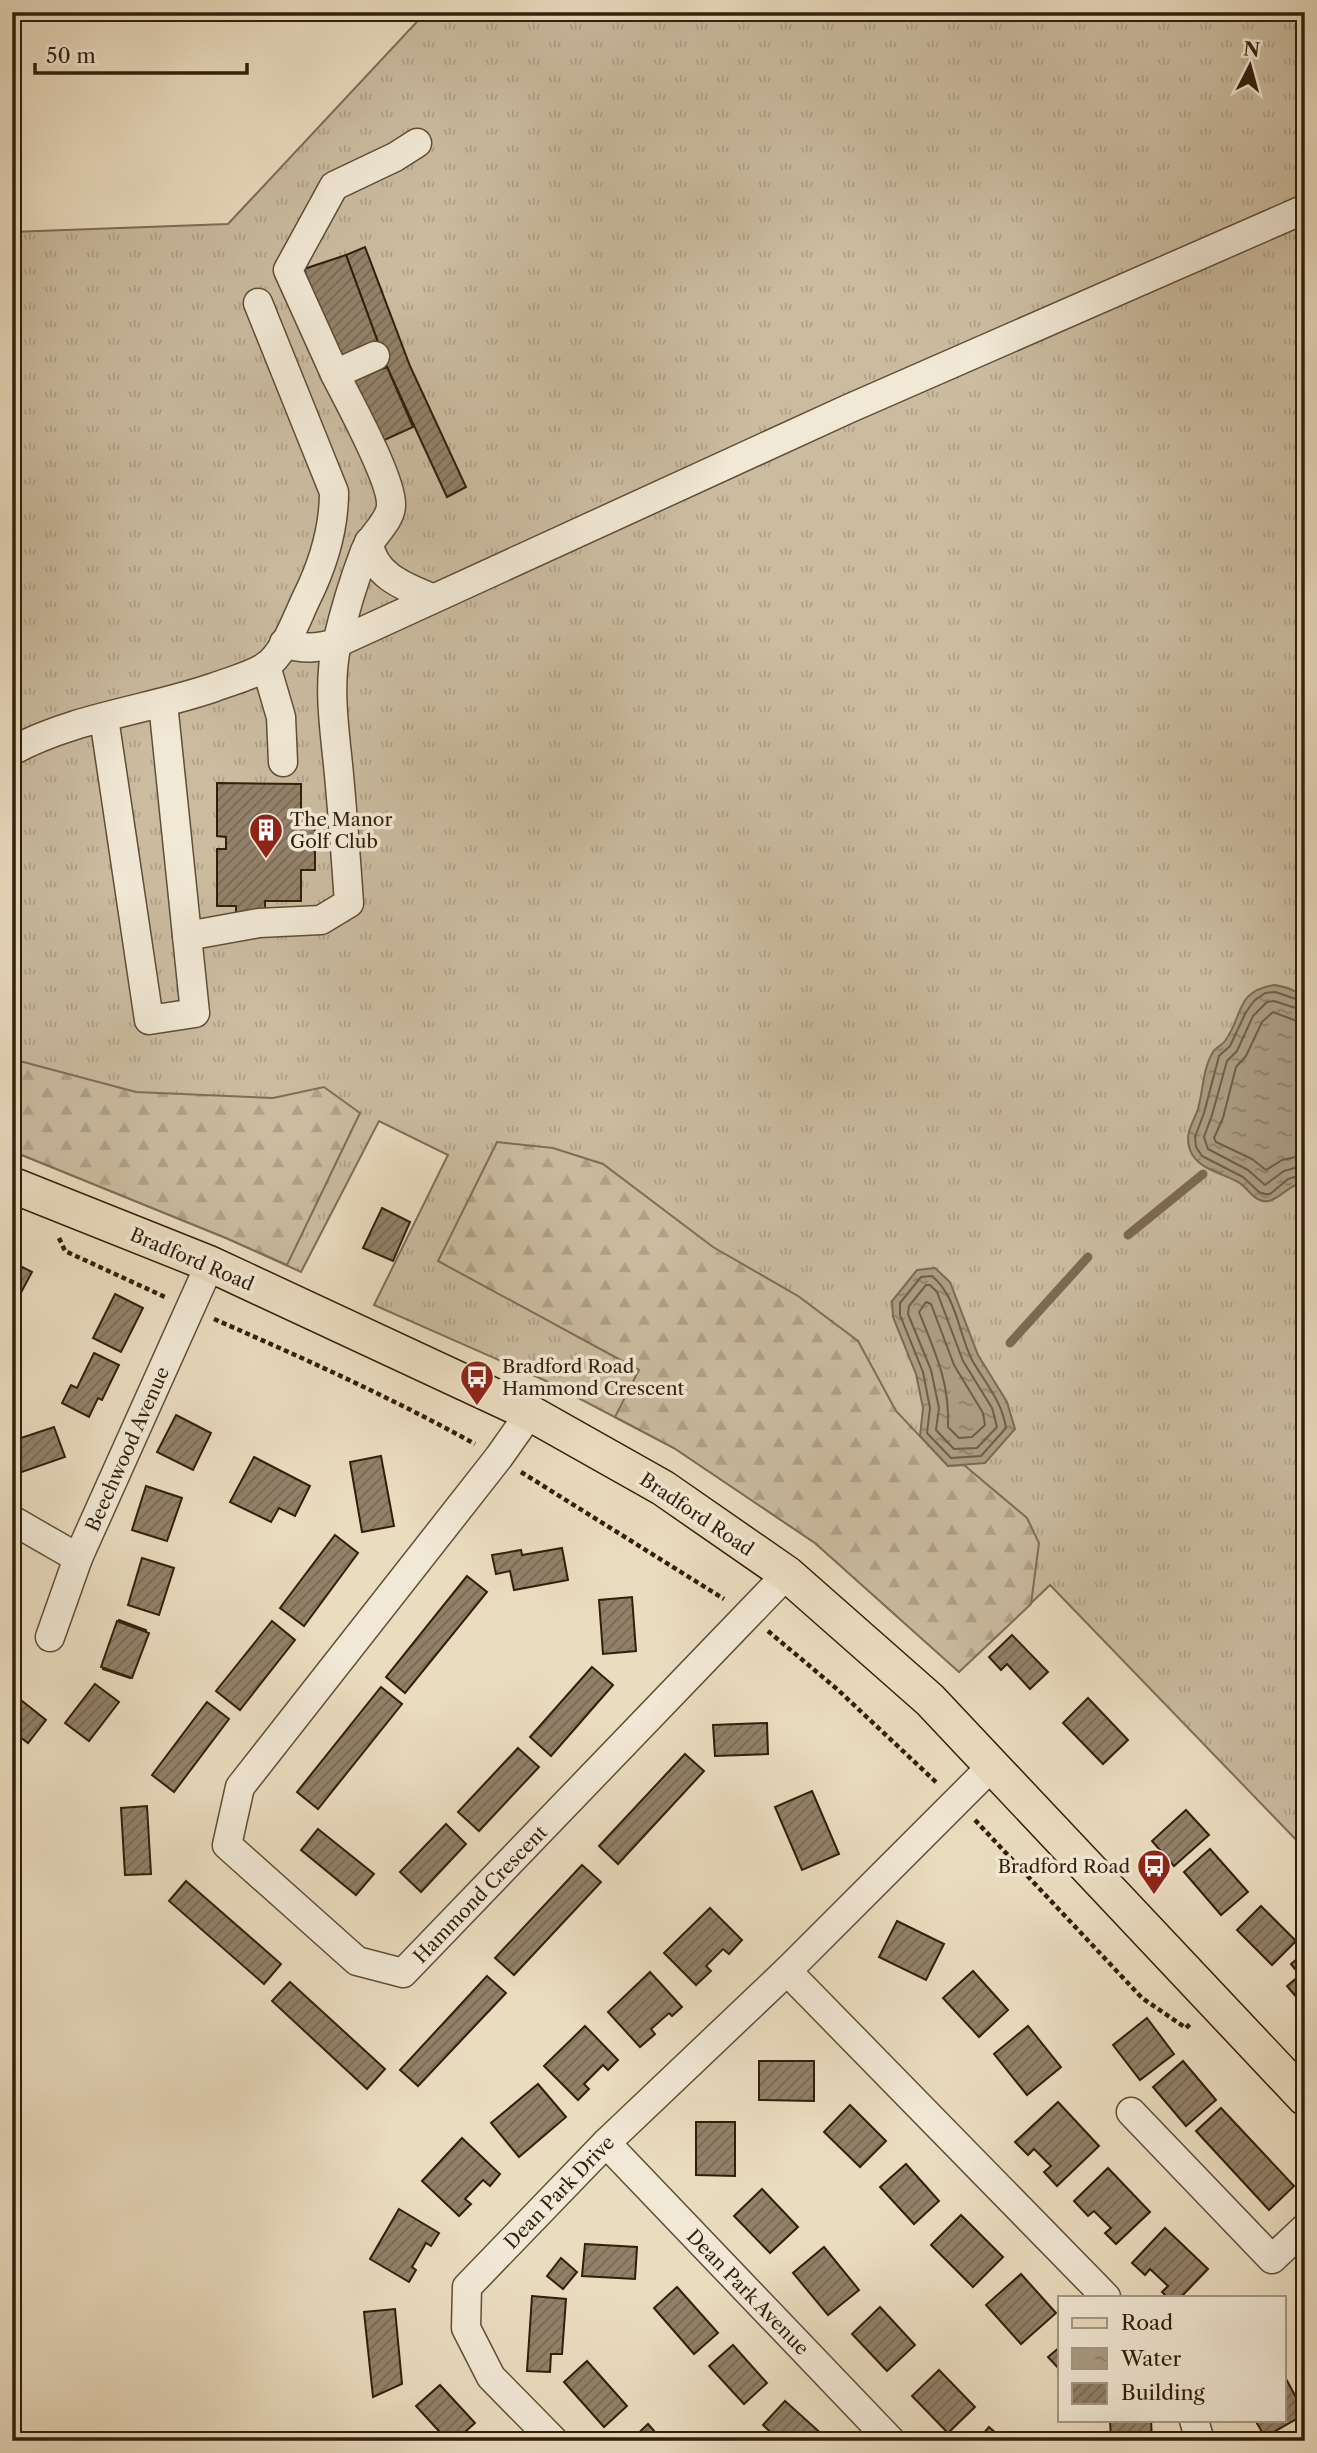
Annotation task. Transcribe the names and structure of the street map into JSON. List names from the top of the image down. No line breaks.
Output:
{"streets":{"main road":["Bradford Road"],"street":["Beechwood Avenue","Hammond Crescent","Dean Park Drive","Dean Park Avenue"]},"crossings":[["Bradford Road","Beechwood Avenue"],["Bradford Road","Hammond Crescent"],["Bradford Road","Dean Park Drive"],["Dean Park Drive","Dean Park Avenue"]],"places":{"building":["The Manor Golf Club"],"bus stop":["Bradford Road Hammond Crescent","Bradford Road"]},"legend":["Road","Water","Building"],"scale_bar":"50 m","north":"top"}
